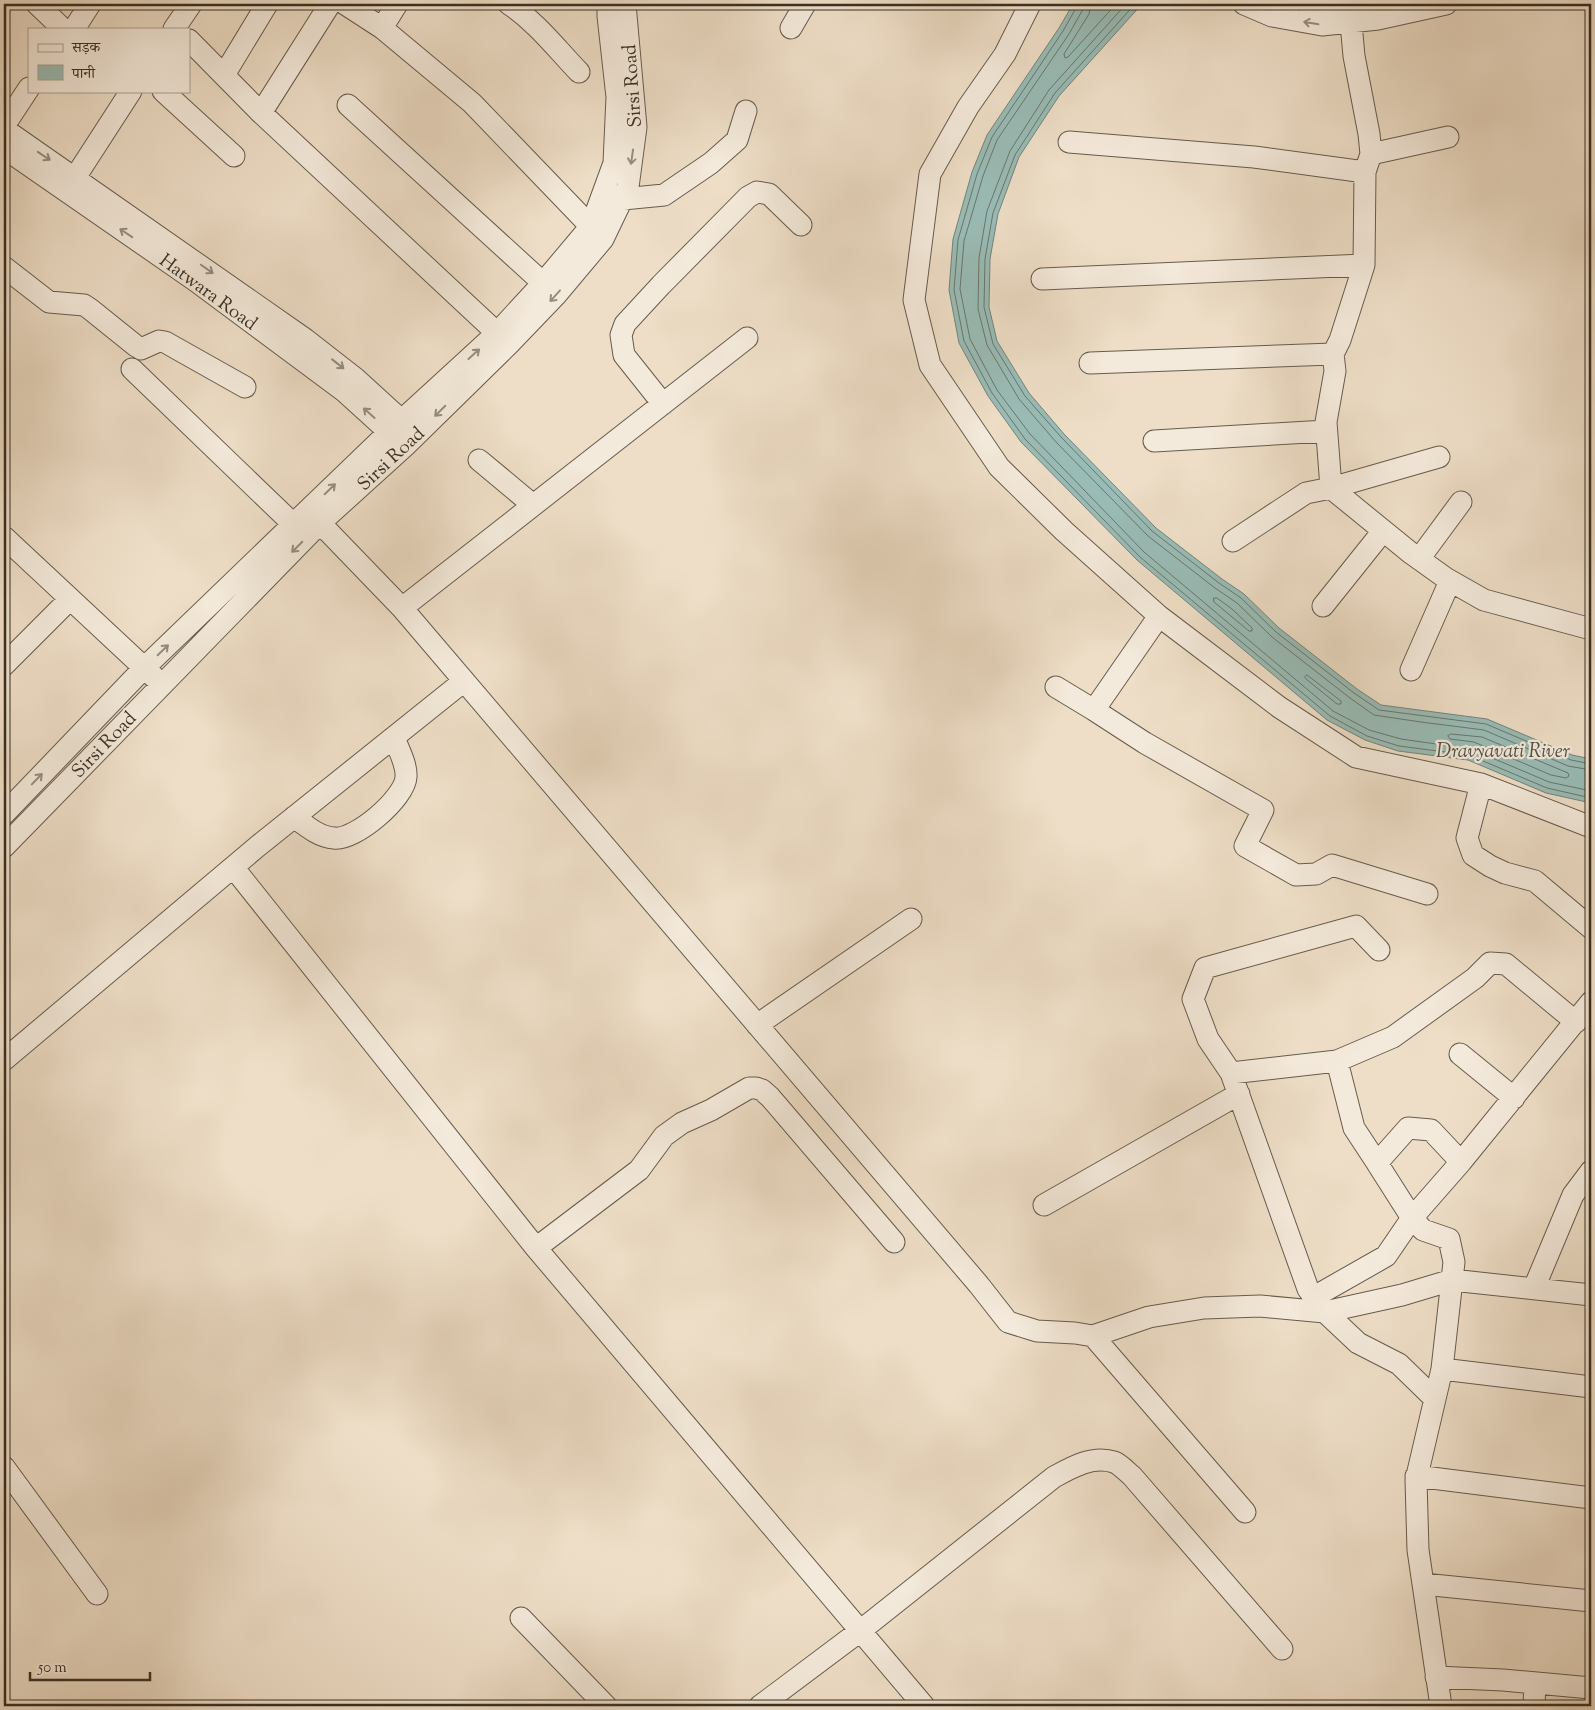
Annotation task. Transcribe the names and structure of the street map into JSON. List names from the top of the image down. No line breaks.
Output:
{"streets":{"street":["Sirsi Road","Hatwara Road"]},"crossings":[["Sirsi Road","Hatwara Road"]],"water":["Dravyavati River"],"legend":["सड़क","पानी"],"scale_bar":"50 m"}
